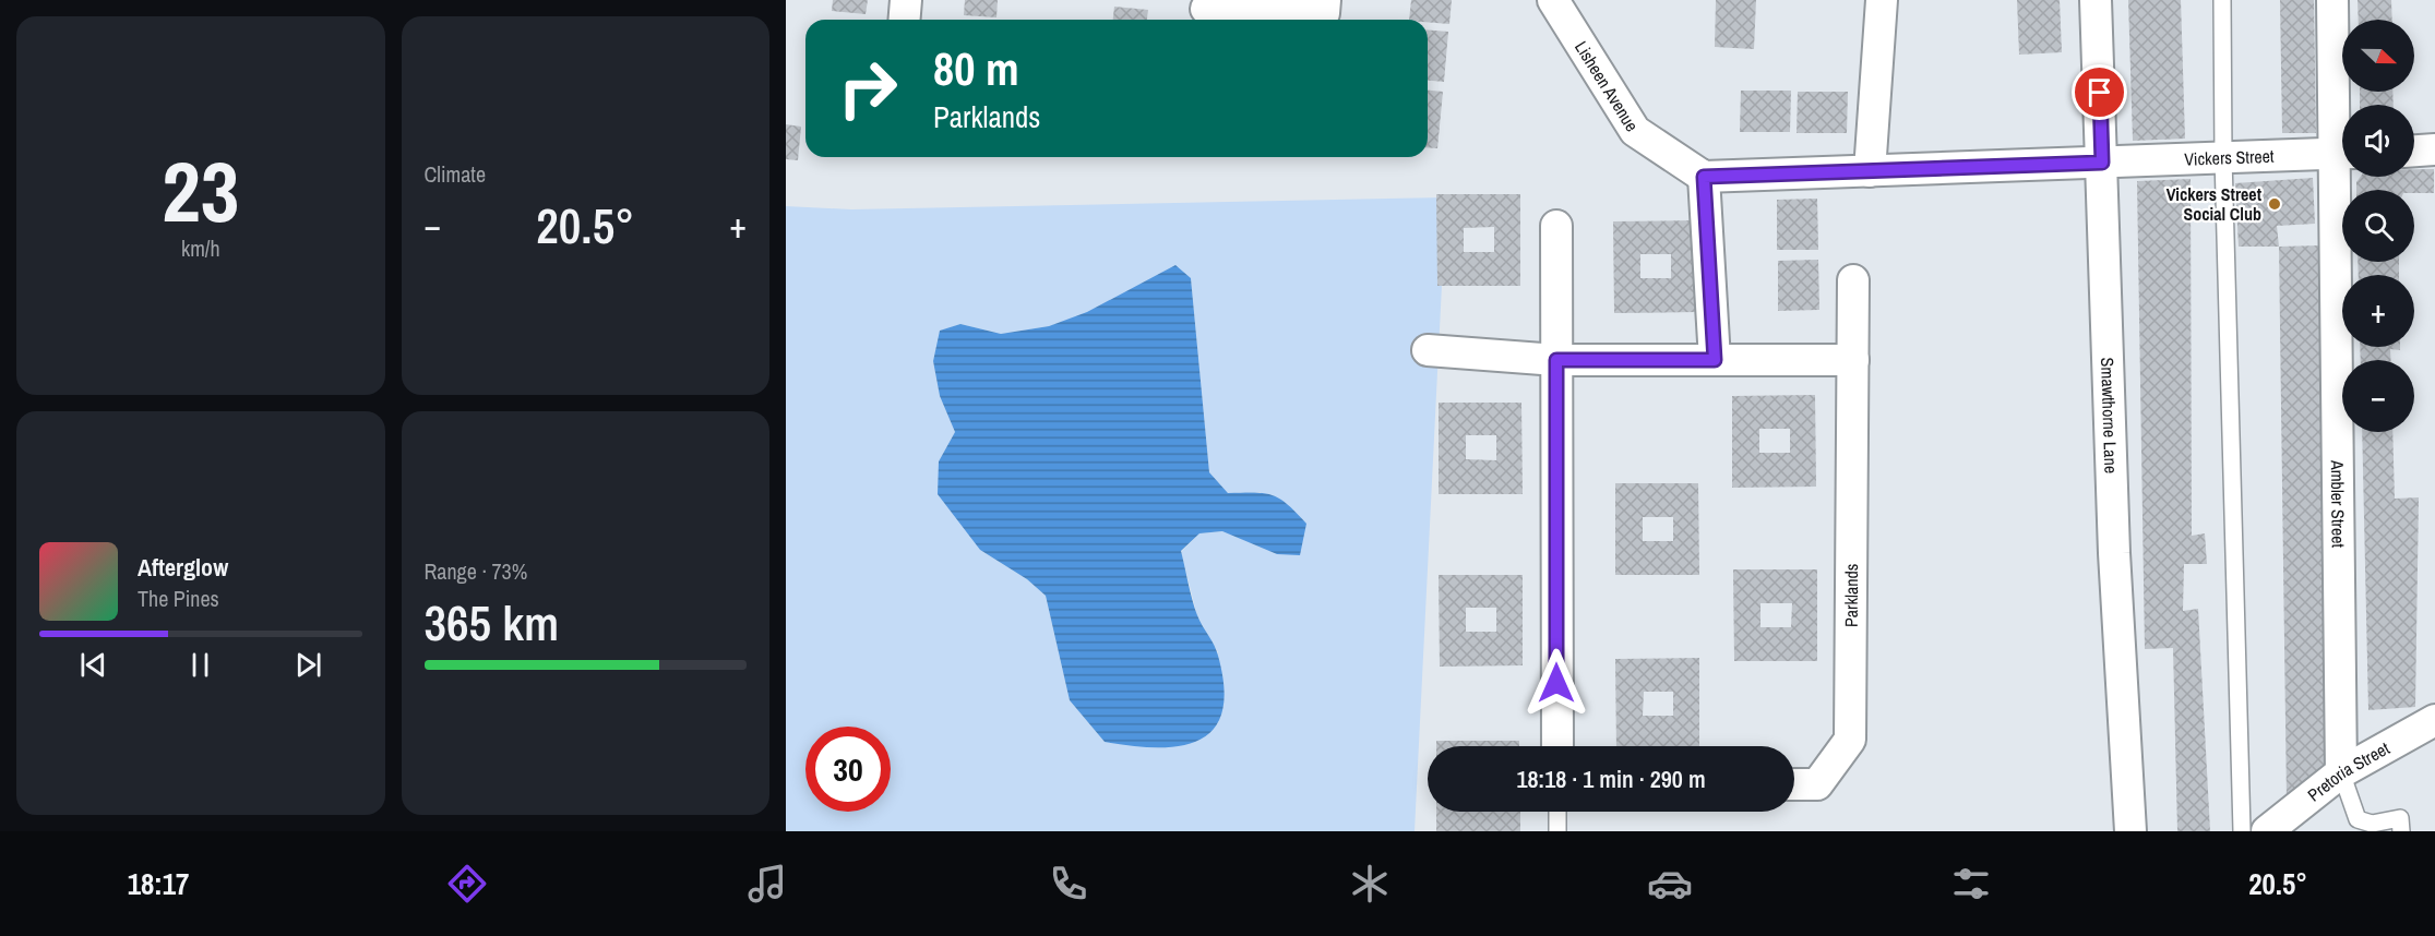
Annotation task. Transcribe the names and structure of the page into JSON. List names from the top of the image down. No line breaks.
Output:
{"streets":{"street":["Lisheen Avenue","Vickers Street","Smawthorne Lane","Ambler Street","Parklands","Pretoria Street"]},"crossings":[["Vickers Street","Smawthorne Lane"],["Ambler Street","Pretoria Street"]],"places":["Vickers Street Social Club"],"north":"right","page":{"tile":[["23","km/h"],"Climate",["Range · 73%","365 km"]],"map_buttons":["+","−"],"turn":["80 m","Parklands"],"heat":["−","20.5°","+"],"song":["Afterglow","The Pines"],"limit":"30","trip":"18:18 · 1 min · 290 m","tabs":["18:17","20.5°"]}}
